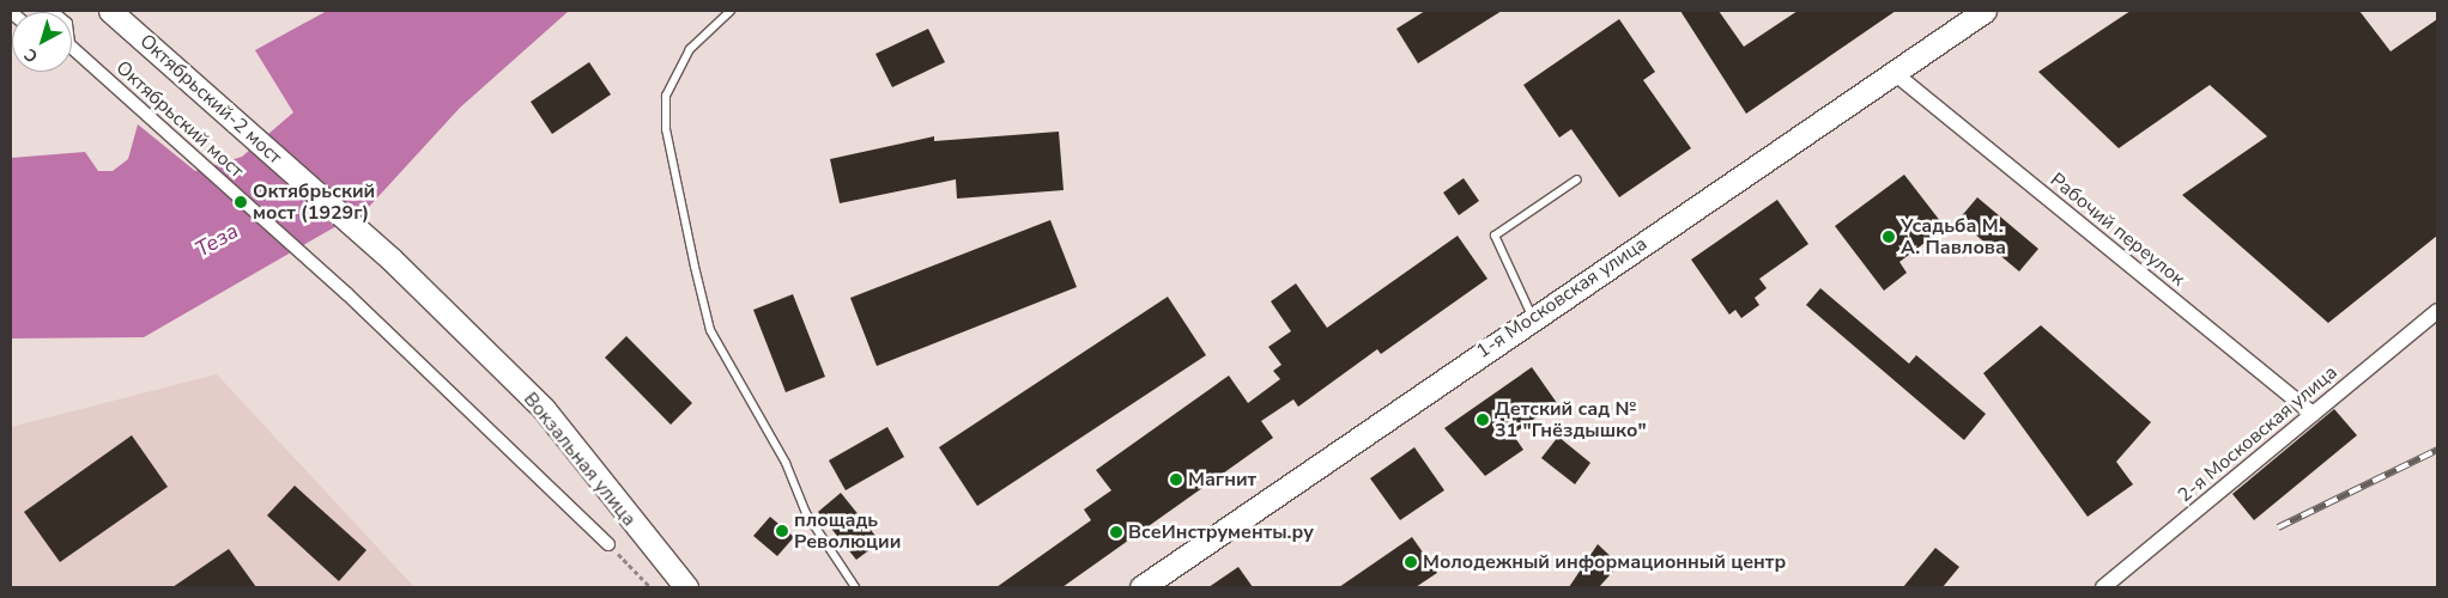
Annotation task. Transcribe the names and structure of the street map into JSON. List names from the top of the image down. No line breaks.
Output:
{"streets":{"main road":["Октябрьский-2 мост","1-я Московская улица","Вокзальная улица"],"street":["Октябрьский мост","Рабочий переулок","2-я Московская улица"]},"crossings":[["Октябрьский-2 мост","Вокзальная улица"],["Рабочий переулок","1-я Московская улица"],["Рабочий переулок","2-я Московская улица"]],"water":["Теза"],"places":["Октябрьский мост (1929г)","Усадьба М. А. Павлова","Детский сад № 31 \"Гнёздышко\"","Магнит","площадь Революции","ВсеИнструменты.ру","Молодежный информационный центр"],"north":"bottom left"}
